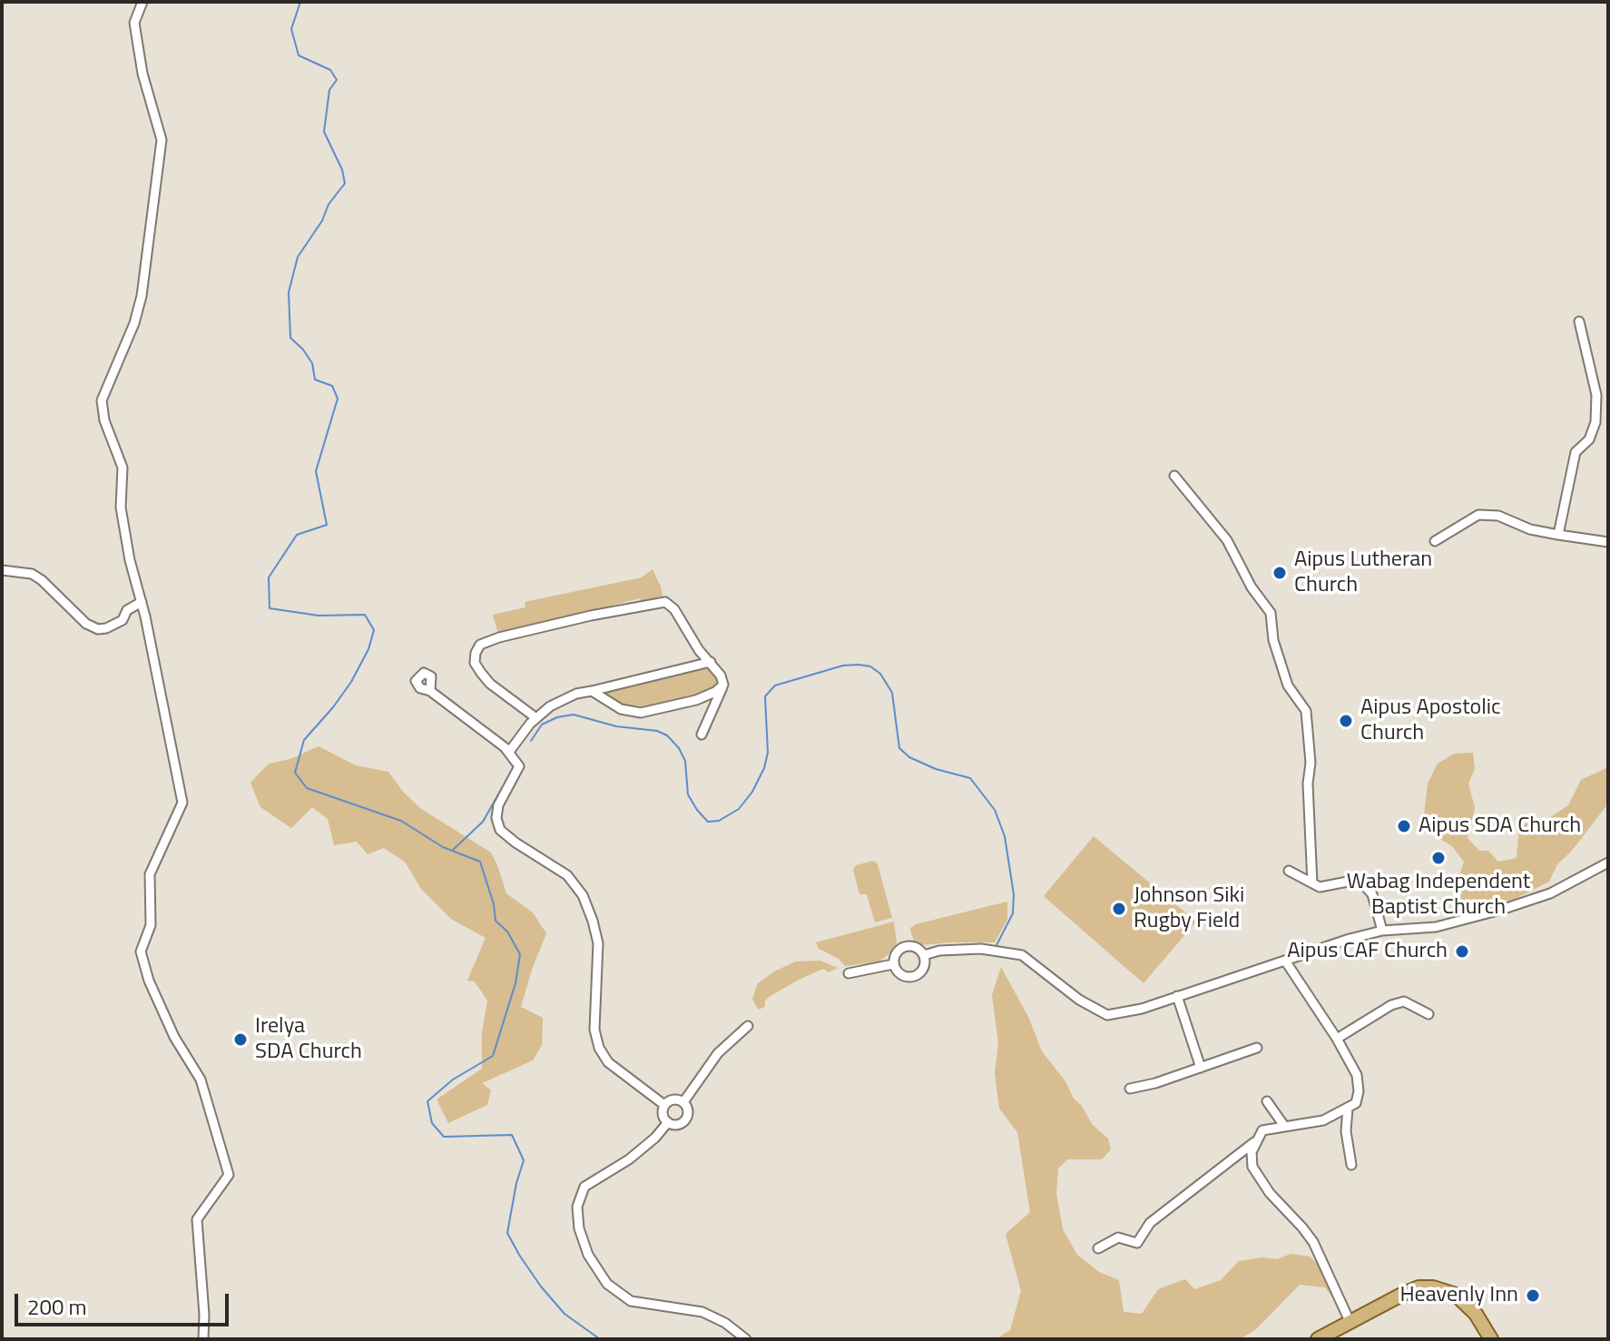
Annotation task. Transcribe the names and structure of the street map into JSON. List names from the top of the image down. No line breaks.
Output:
{"places":["Aipus Lutheran Church","Aipus Apostolic Church","Aipus SDA Church","Wabag Independent Baptist Church","Johnson Siki Rugby Field","Aipus CAF Church","Irelya SDA Church","Heavenly Inn"],"scale_bar":"200 m"}
